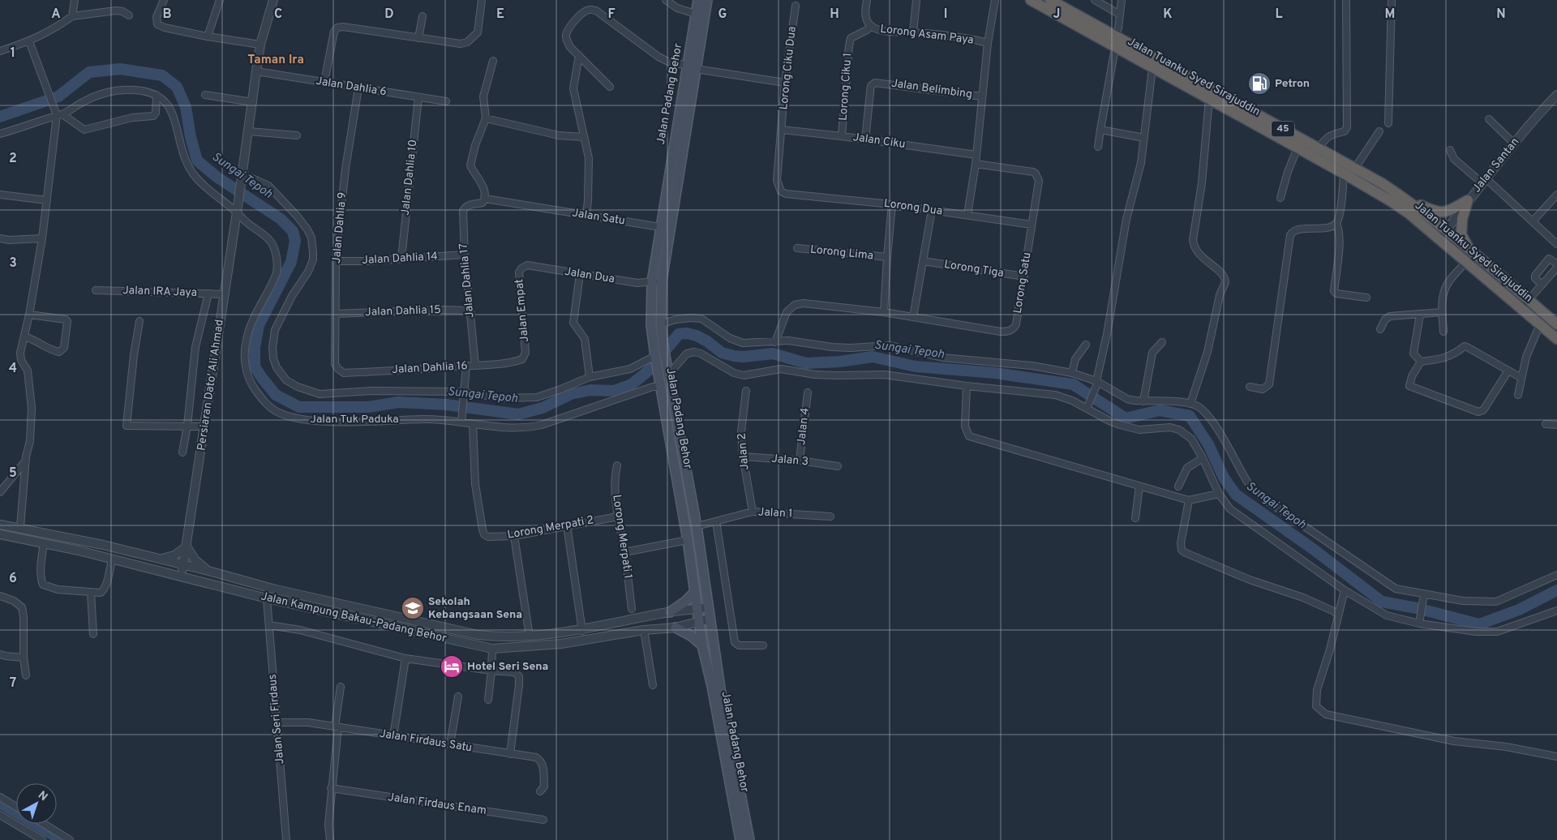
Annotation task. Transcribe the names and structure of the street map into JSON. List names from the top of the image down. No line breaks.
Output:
{"streets":{"highway":["Jalan Tuanku Syed Sirajuddin","45"],"main road":["Jalan Padang Behor"],"street":["Lorong Asam Paya","Lorong Ciku Dua","Jalan Dahlia 6","Lorong Ciku 1","Jalan Belimbing","Jalan Ciku","Jalan Santan","Jalan Dahlia 10","Lorong Dua","Jalan Satu","Jalan Dahlia 9","Lorong Lima","Jalan Dahlia 14","Lorong Tiga","Jalan Dua","Jalan Dahlia 17","Lorong Satu","Jalan IRA Jaya","Jalan Empat","Jalan Dahlia 15","Jalan Dahlia 16","Persiaran Dato' Ali Ahmad","Jalan Tuk Paduka","Jalan 4","Jalan 2","Jalan 3","Jalan 1","Lorong Merpati 2","Lorong Merpati 1","Jalan Kampung Bakau-Padang Behor","Jalan Seri Firdaus","Jalan Firdaus Satu","Jalan Firdaus Enam"]},"crossings":[["Lorong Asam Paya","Lorong Ciku 1"],["Lorong Ciku Dua","Jalan Ciku"],["Lorong Ciku Dua","Lorong Dua"],["Jalan Tuanku Syed Sirajuddin","Jalan Santan"],["Jalan Dahlia 6","Jalan Dahlia 10"],["Jalan Dahlia 6","Jalan Dahlia 9"],["Jalan Dahlia 6","Persiaran Dato' Ali Ahmad"],["Lorong Ciku 1","Jalan Ciku"],["Jalan Belimbing","Jalan Ciku"],["Jalan Padang Behor","Jalan Satu"],["Jalan Padang Behor","Jalan Dua"],["Jalan Padang Behor","Jalan Tuk Paduka"],["Jalan Padang Behor","Jalan 1"],["Jalan Padang Behor","Jalan Kampung Bakau-Padang Behor"],["Jalan Dahlia 10","Jalan Dahlia 14"],["Lorong Dua","Lorong Satu"],["Jalan Satu","Jalan Dahlia 17"],["Jalan Dahlia 9","Jalan Dahlia 14"],["Jalan Dahlia 9","Jalan Dahlia 15"],["Jalan Dahlia 9","Jalan Dahlia 16"],["Jalan Dahlia 14","Jalan Dahlia 17"],["Lorong Tiga","Lorong Satu"],["Jalan Dua","Jalan Empat"],["Jalan Dahlia 17","Jalan Dahlia 15"],["Jalan Dahlia 17","Jalan Dahlia 16"],["Jalan IRA Jaya","Persiaran Dato' Ali Ahmad"],["Jalan Empat","Jalan Dahlia 16"],["Persiaran Dato' Ali Ahmad","Jalan Tuk Paduka"],["Persiaran Dato' Ali Ahmad","Jalan Kampung Bakau-Padang Behor"],["Jalan Tuk Paduka","Lorong Merpati 2"],["Jalan 4","Jalan 3"],["Jalan 2","Jalan 3"],["Jalan 2","Jalan 1"],["Lorong Merpati 2","Lorong Merpati 1"],["Jalan Kampung Bakau-Padang Behor","Jalan Seri Firdaus"],["Jalan Seri Firdaus","Jalan Firdaus Satu"]],"districts":["Taman Ira"],"water":["Sungai Tepoh"],"places":{"fuel station":["Petron"],"school or university":["Sekolah Kebangsaan Sena"],"hotel":["Hotel Seri Sena"]},"north":"top right","grid":{"columns":["A","B","C","D","E","F","G","H","I","J","K","L","M","N"],"rows":["1","2","3","4","5","6","7"]}}
